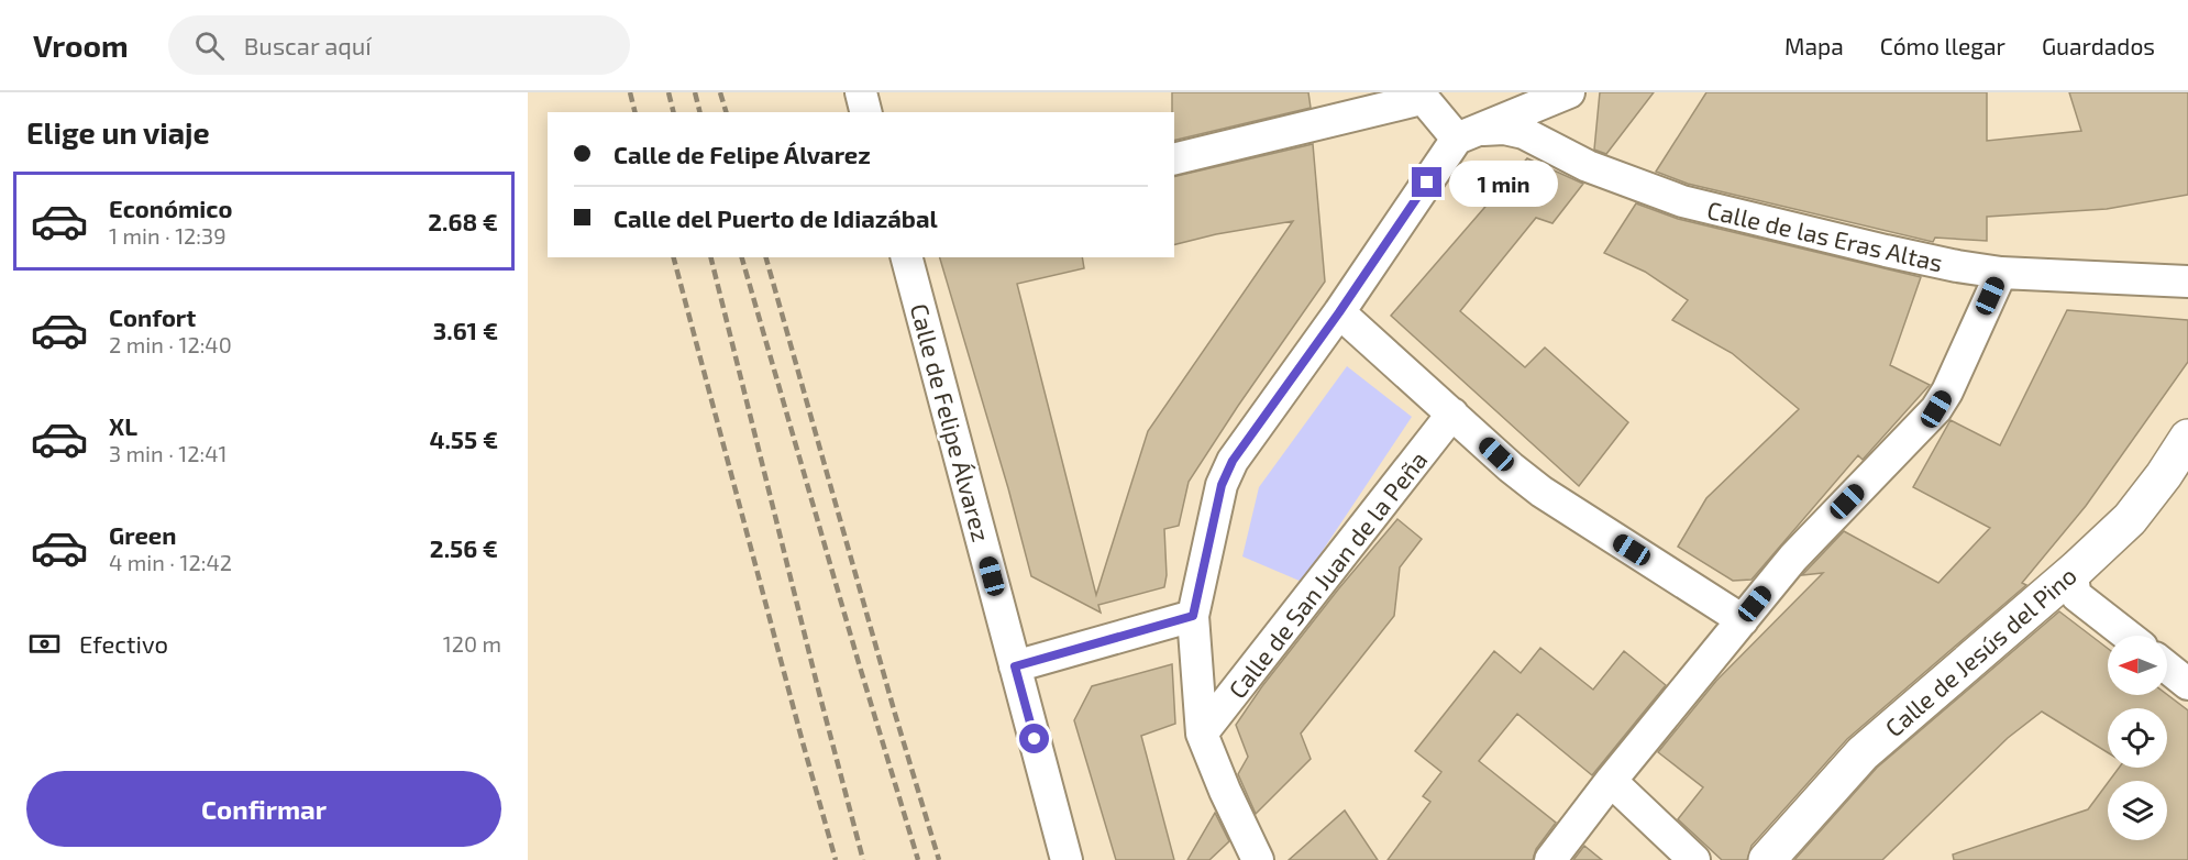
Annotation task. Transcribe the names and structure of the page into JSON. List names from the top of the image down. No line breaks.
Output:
{"streets":{"street":["Calle de las Eras Altas","Calle de Felipe Álvarez","Calle de San Juan de la Peña","Calle de Jesús del Pino"]},"north":"left","page":{"header":"Vroom","search":"Buscar aquí","nav":["Mapa","Cómo llegar","Guardados"],"heading":"Elige un viaje","banner":["Calle de Felipe Álvarez","Calle del Puerto de Idiazábal"],"bubble":"1 min","list":[{"name":"Económico","note":"1 min · 12:39","value":"2.68 €"},{"name":"Confort","note":"2 min · 12:40","value":"3.61 €"},{"name":"XL","note":"3 min · 12:41","value":"4.55 €"},{"name":"Green","note":"4 min · 12:42","value":"2.56 €"}],"pay":["Efectivo","120 m"],"buttons":"Confirmar"}}
